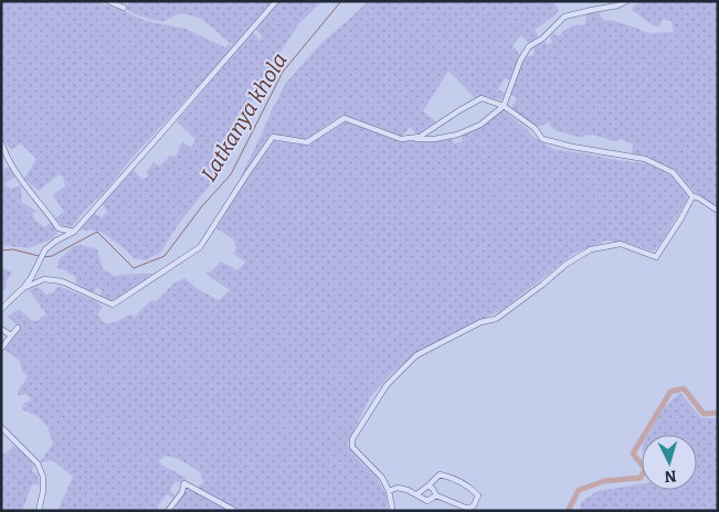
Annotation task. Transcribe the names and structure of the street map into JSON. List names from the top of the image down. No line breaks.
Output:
{"water":["Latkanya khola"],"north":"bottom"}
